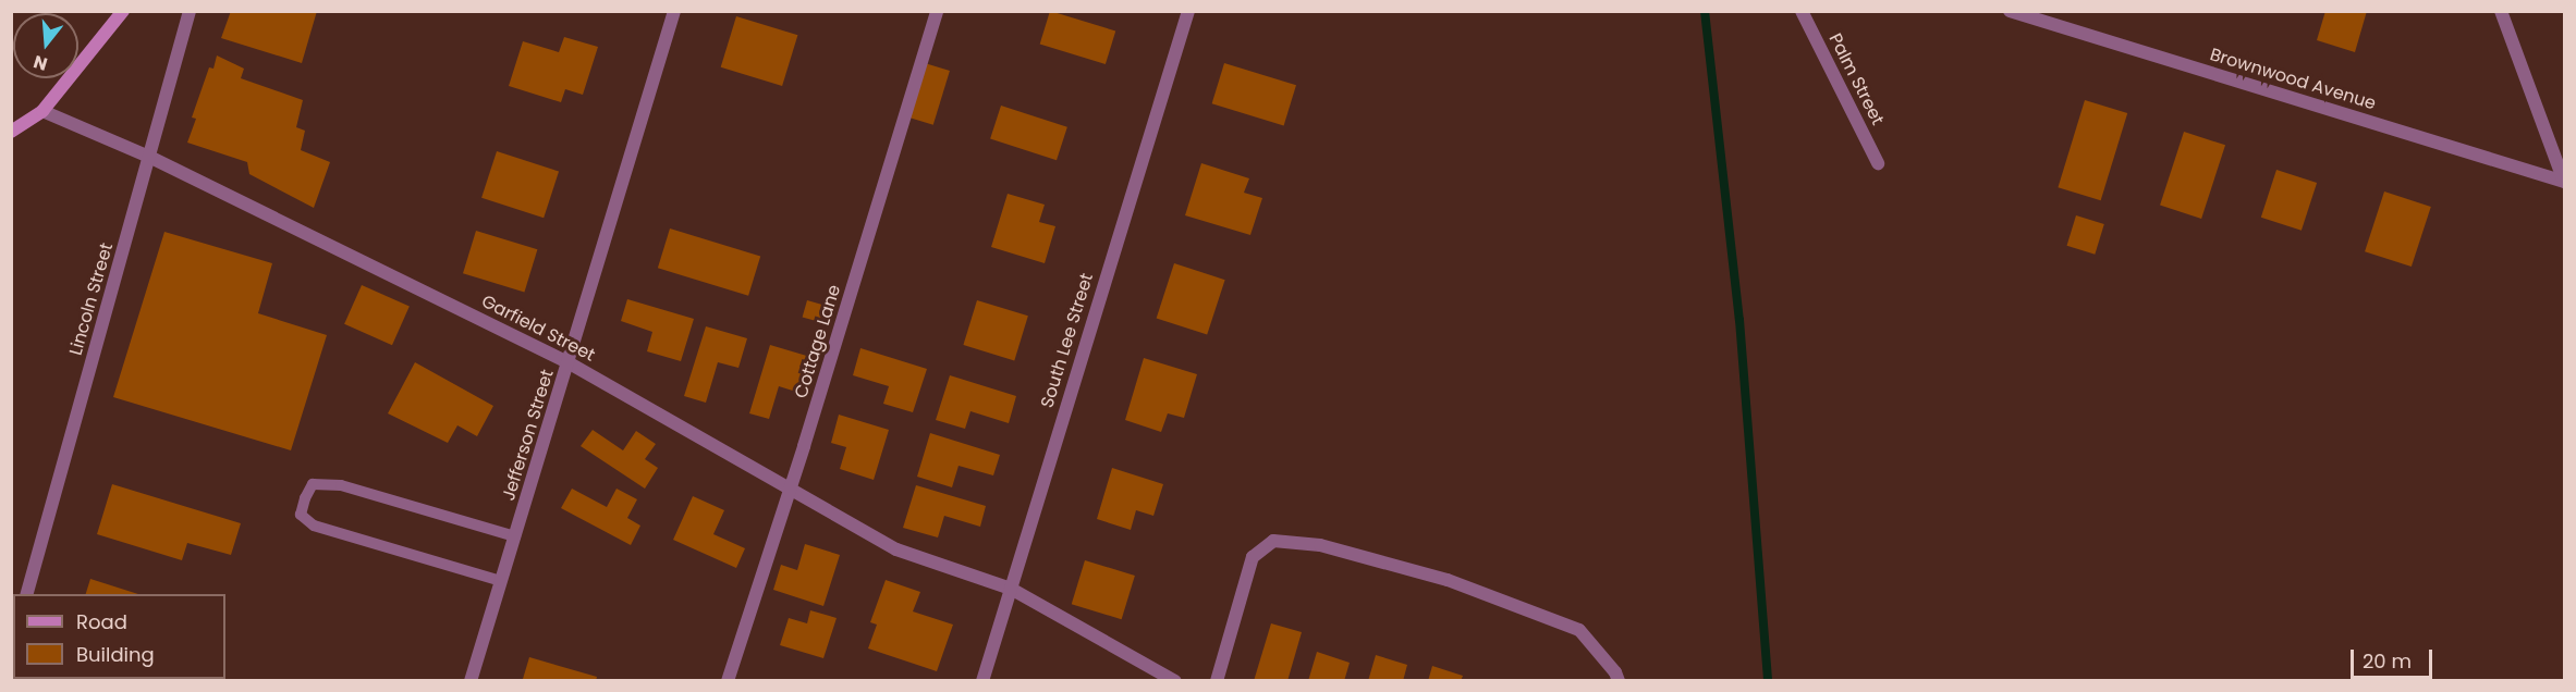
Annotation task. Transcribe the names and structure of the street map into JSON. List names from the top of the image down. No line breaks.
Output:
{"streets":{"street":["Palm Street","Brownwood Avenue","Lincoln Street","Garfield Street","South Lee Street","Cottage Lane","Jefferson Street"]},"crossings":[["Lincoln Street","Garfield Street"],["Garfield Street","South Lee Street"],["Garfield Street","Cottage Lane"],["Garfield Street","Jefferson Street"]],"legend":["Road","Building"],"scale_bar":"20 m","north":"bottom"}
